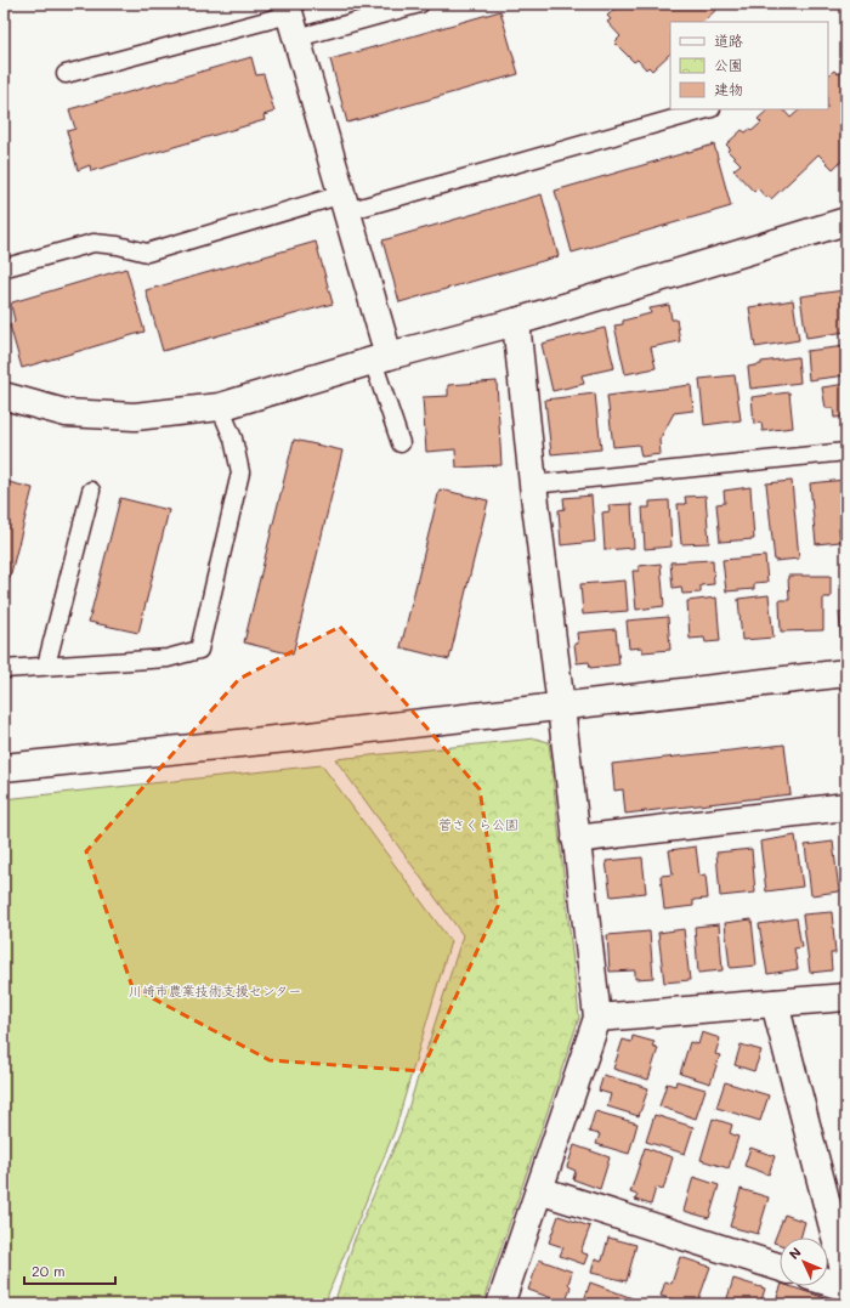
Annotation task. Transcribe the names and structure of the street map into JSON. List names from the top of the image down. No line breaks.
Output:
{"parks":["菅さくら公園","川崎市農業技術支援センター"],"legend":["道路","公園","建物"],"scale_bar":"20 m","north":"top left"}
